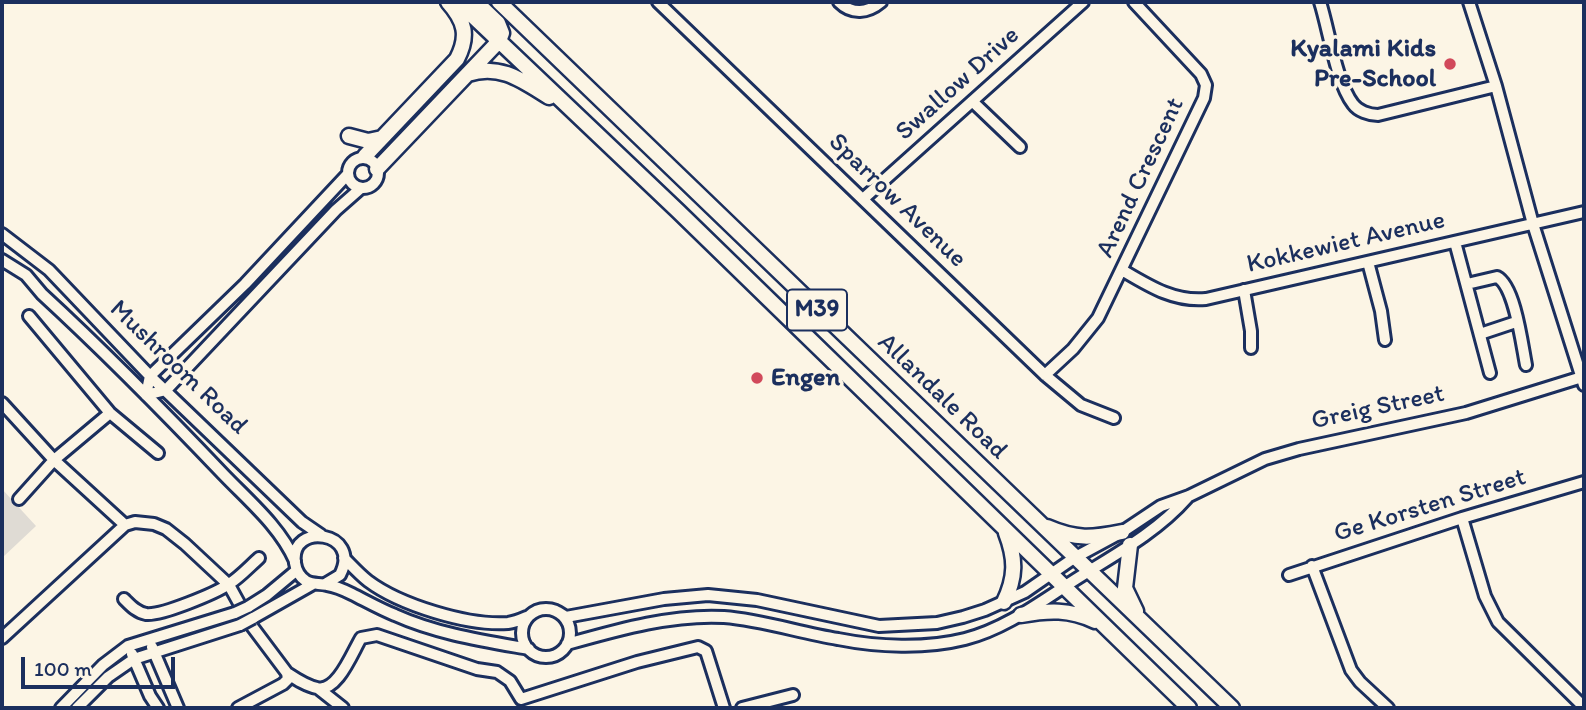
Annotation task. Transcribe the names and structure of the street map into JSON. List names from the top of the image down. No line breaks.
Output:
{"streets":{"main road":["M39","Allandale Road"],"street":["Swallow Drive","Arend Crescent","Sparrow Avenue","Kokkewiet Avenue","Mushroom Road","Greig Street","Ge Korsten Street"]},"crossings":[["Swallow Drive","Sparrow Avenue"],["Arend Crescent","Sparrow Avenue"],["Arend Crescent","Kokkewiet Avenue"],["Allandale Road","Greig Street"]],"places":["Kyalami Kids Pre-School","Engen"],"scale_bar":"100 m"}
